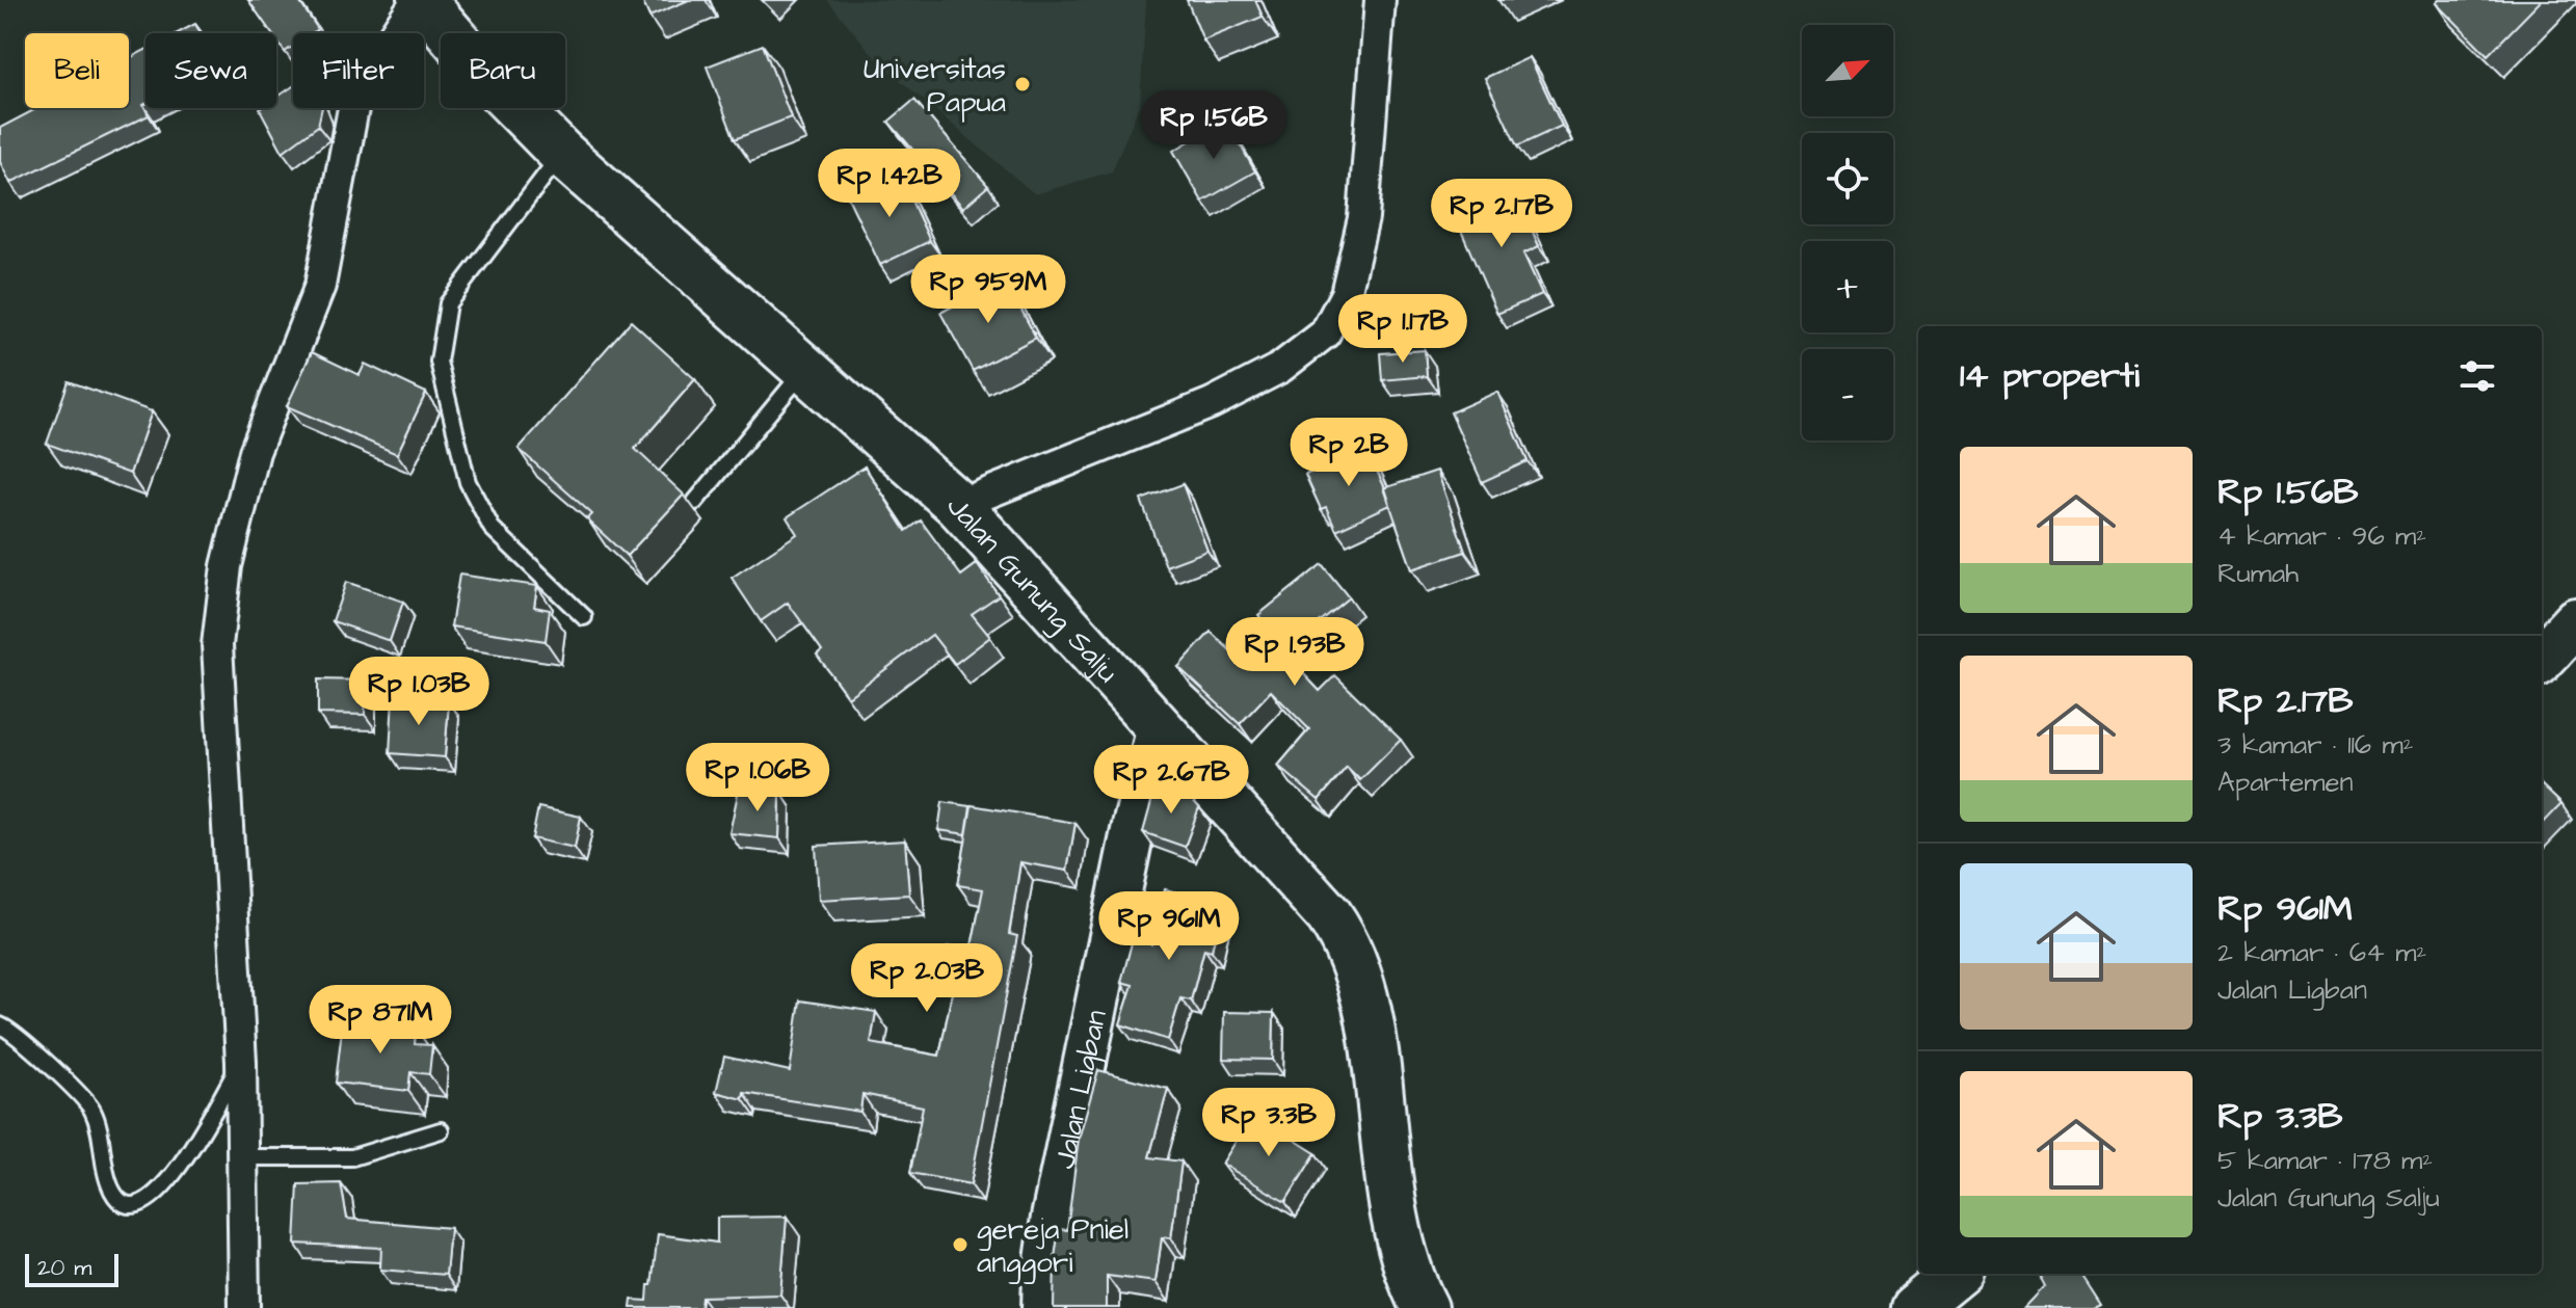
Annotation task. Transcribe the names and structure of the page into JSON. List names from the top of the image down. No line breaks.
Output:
{"streets":{"main road":["Jalan Gunung Salju","Jalan Ligban"]},"crossings":[["Jalan Gunung Salju","Jalan Ligban"]],"places":["Universitas Papua","gereja Pniel anggori"],"scale_bar":"20 m","north":"top right","page":{"map_buttons":["+","−"],"chip":["Beli","Sewa","Filter","Baru"],"price":["Rp 1.56B","Rp 1.42B","Rp 2.17B","Rp 959M","Rp 1.17B","Rp 2B","Rp 1.93B","Rp 1.03B","Rp 1.06B","Rp 2.67B","Rp 961M","Rp 2.03B","Rp 871M","Rp 3.3B"],"heading":"14 properti","list":[{"name":"Rp 1.56B","note":"4 kamar · 96 m² · Rumah"},{"name":"Rp 2.17B","note":"3 kamar · 116 m² · Apartemen"},{"name":"Rp 961M","note":"2 kamar · 64 m² · Jalan Ligban"},{"name":"Rp 3.3B","note":"5 kamar · 178 m² · Jalan Gunung Salju"}],"scale":"20 m"}}
